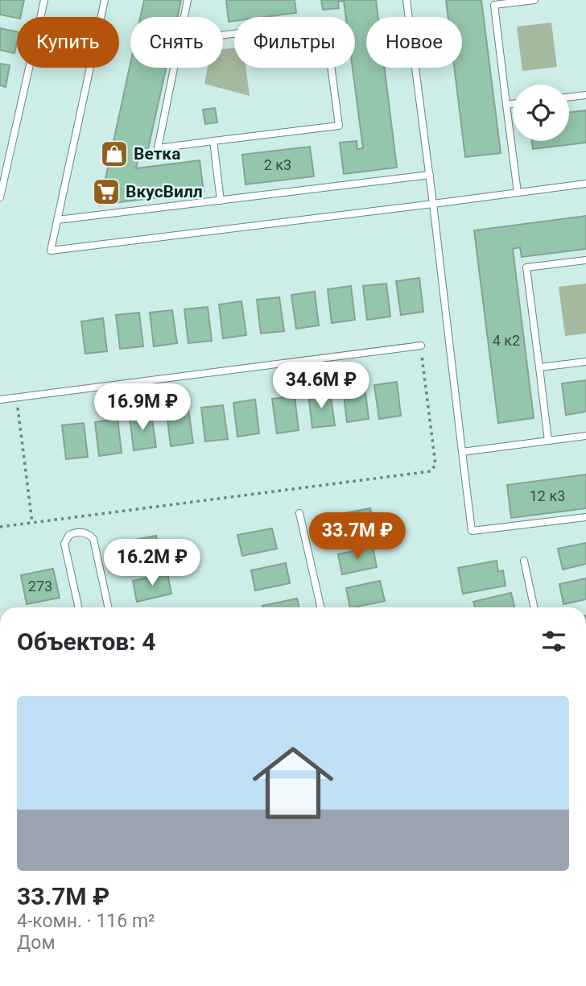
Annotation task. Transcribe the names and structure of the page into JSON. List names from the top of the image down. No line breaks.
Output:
{"places":{"shop":["Ветка"],"supermarket":["ВкусВилл"]},"house_numbers":["2 к3","4 к2","12 к3","273"],"page":{"chip":["Купить","Снять","Фильтры","Новое"],"price":["34.6M ₽","16.9M ₽","33.7M ₽","16.2M ₽"],"heading":"Объектов: 4","list":[{"name":"33.7M ₽","note":"4-комн. · 116 m² · Дом"}]}}
